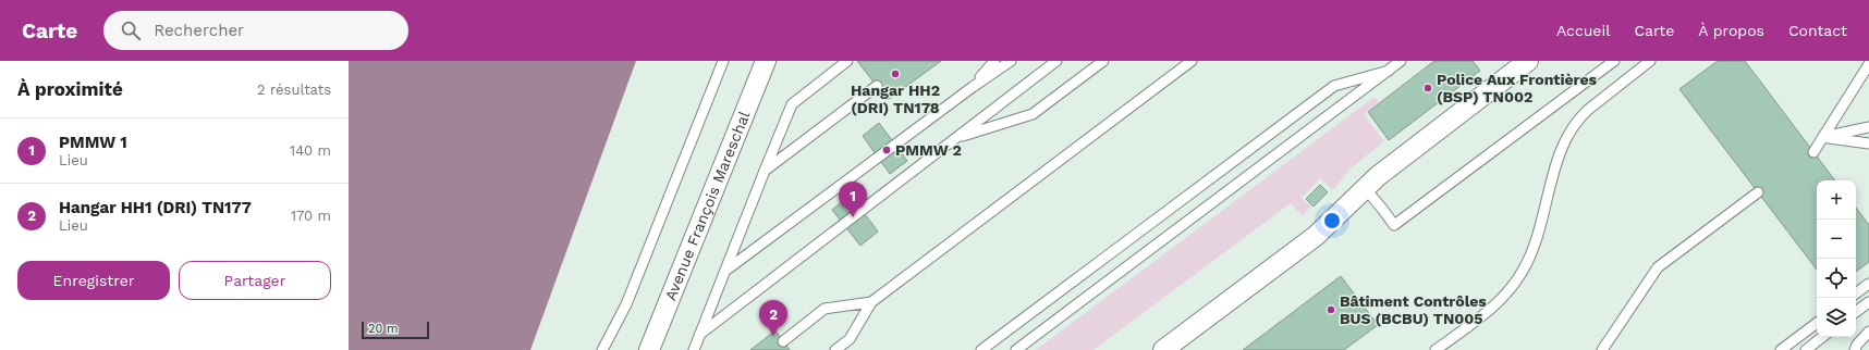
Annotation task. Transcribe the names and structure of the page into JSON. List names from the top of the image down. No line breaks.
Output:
{"streets":{"street":["Avenue François Mareschal"]},"places":["Hangar HH2 (DRI) TN178","Police Aux Frontières (BSP) TN002","PMMW 2","Bâtiment Contrôles BUS (BCBU) TN005"],"scale_bar":"20 m","page":{"header":"Carte","search":"Rechercher","nav":["Accueil","Carte","À propos","Contact"],"heading":["À proximité","2 résultats"],"list":[{"mark":"1","name":"PMMW 1","note":"Lieu","value":"140 m"},{"mark":"2","name":"Hangar HH1 (DRI) TN177","note":"Lieu","value":"170 m"}],"map_buttons":["+","−"],"pins":["1","2"],"buttons":["Enregistrer","Partager"],"scale":"20 m"}}
